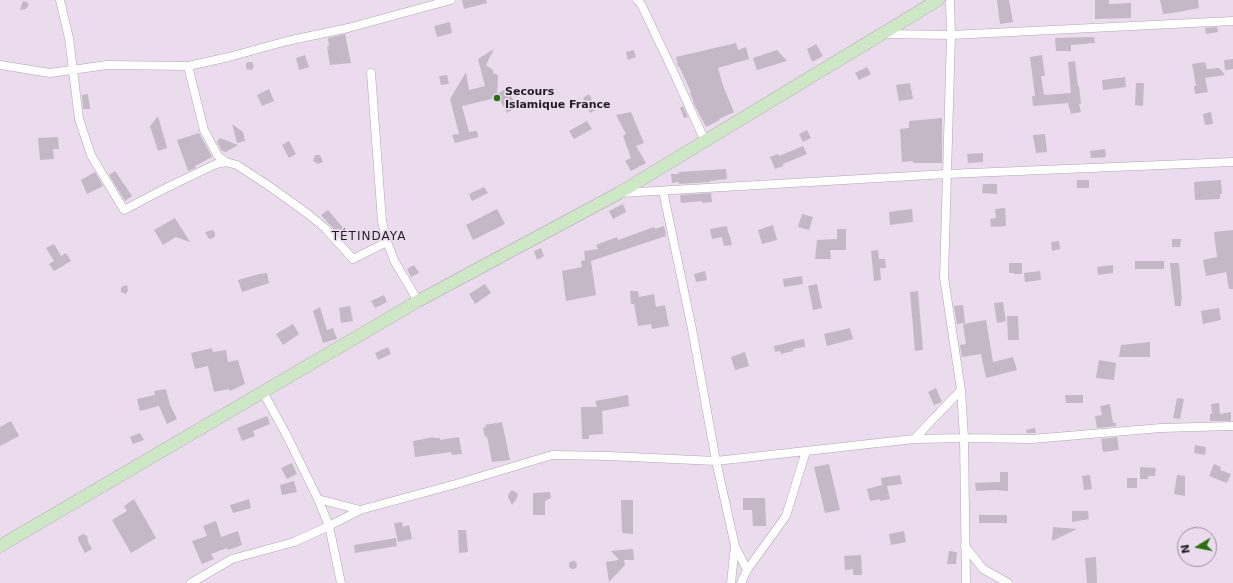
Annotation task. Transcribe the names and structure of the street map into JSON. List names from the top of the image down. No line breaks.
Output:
{"districts":["TÉTINDAYA"],"places":["Secours Islamique France"],"north":"left"}
